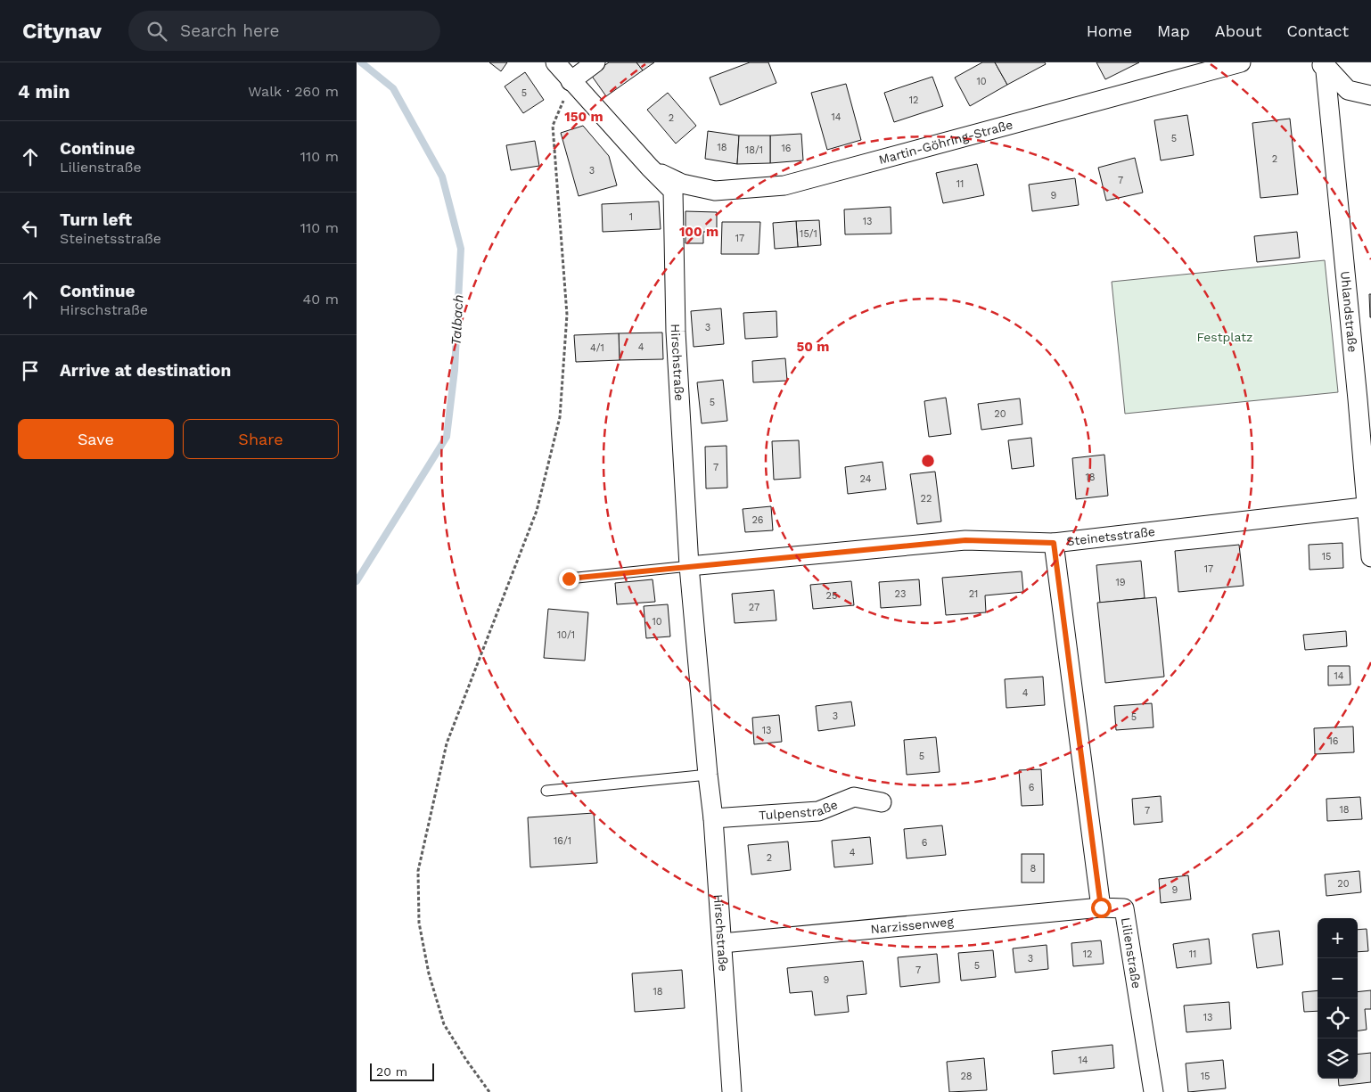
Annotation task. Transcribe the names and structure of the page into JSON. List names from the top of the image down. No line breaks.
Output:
{"streets":{"street":["Martin-Göhring-Straße","Uhlandstraße","Hirschstraße","Steinetsstraße","Tulpenstraße","Narzissenweg","Lilienstraße"]},"crossings":[["Martin-Göhring-Straße","Hirschstraße"],["Uhlandstraße","Steinetsstraße"],["Hirschstraße","Steinetsstraße"],["Hirschstraße","Tulpenstraße"],["Hirschstraße","Narzissenweg"],["Narzissenweg","Lilienstraße"]],"water":["Talbach"],"parks":["Festplatz"],"house_numbers":["10","5","12","14","2","5","18","16","18/1","2","3","7","11","9","1","13","15/1","17","3","4","4/1","5","20","7","18","24","22","26","15","17","19","23","21","25","27","10","10/1","14","4","3","5","13","16","5","6","18","7","16/1","6","4","2","8","20","9","12","11","3","5","7","9","18","13","14","28","15"],"scale_bar":"20 m","page":{"header":"Citynav","search":"Search here","nav":["Home","Map","About","Contact"],"heading":["4 min","Walk · 260 m"],"list":[["Continue","Lilienstraße","110 m"],["Turn left","Steinetsstraße","110 m"],["Continue","Hirschstraße","40 m"],"Arrive at destination"],"buttons":["Save","Share"],"map_buttons":["+","−"],"scale":"20 m"},"rings":["150 m","100 m","50 m"]}
